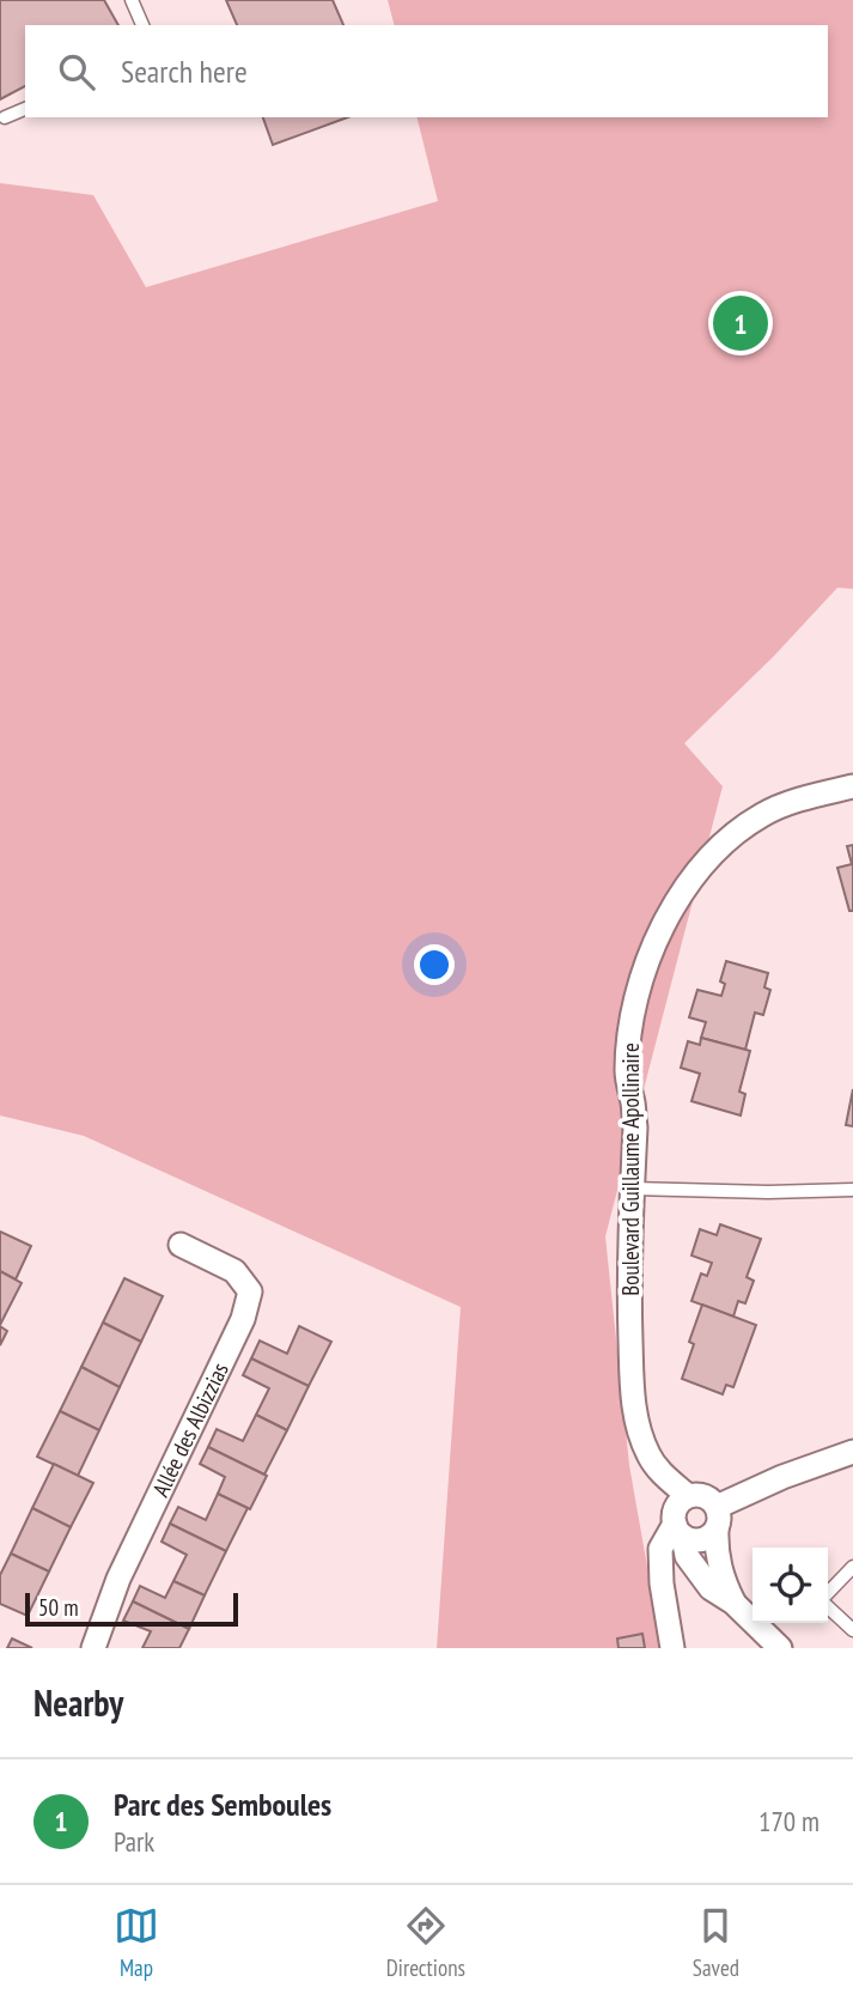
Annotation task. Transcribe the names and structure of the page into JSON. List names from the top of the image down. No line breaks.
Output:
{"streets":{"street":["Boulevard Guillaume Apollinaire","Allée des Albizzias"]},"scale_bar":"50 m","page":{"search":"Search here","pins":"1","scale":"50 m","heading":"Nearby","list":[{"mark":"1","name":"Parc des Semboules","note":"Park","value":"170 m"}],"nav":["Map","Directions","Saved"]}}
